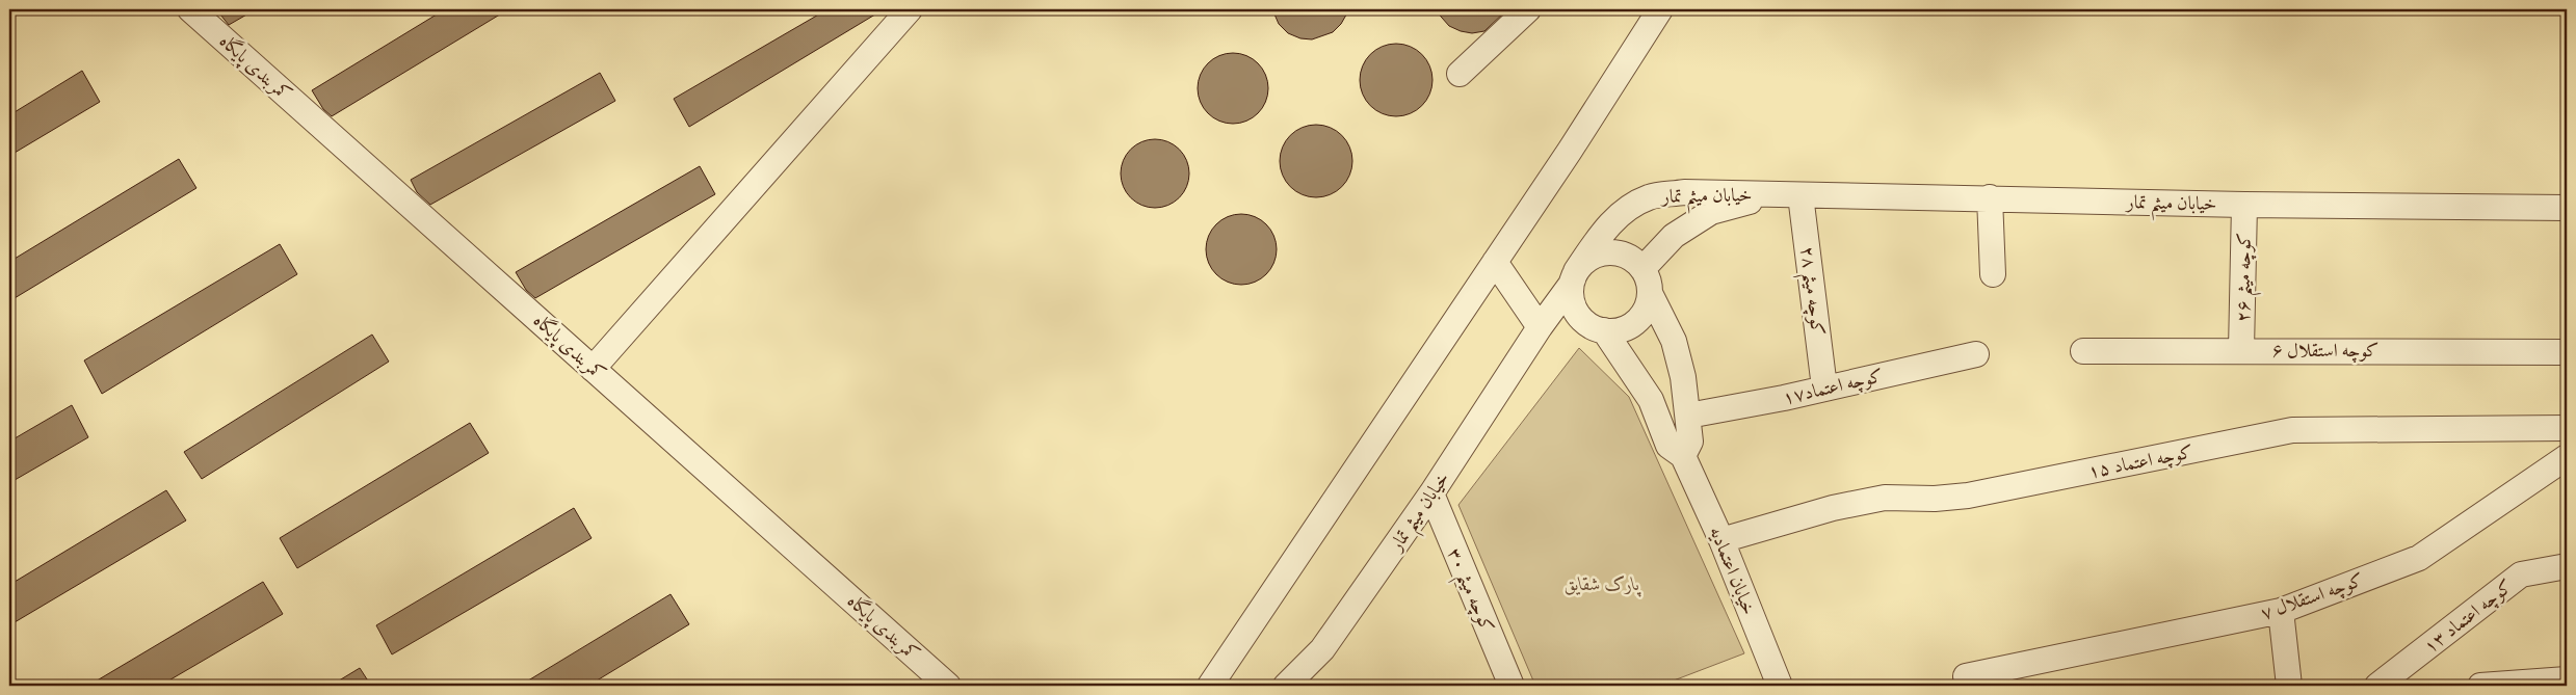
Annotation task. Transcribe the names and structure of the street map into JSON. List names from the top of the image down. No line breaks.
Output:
{"streets":{"street":["کمربندی پایگاه","خیابان میثم تمار","کوچه میثم ۲۶","کوچه میثم ۲۸","کوچه استقلال ۶","کوچه اعتماد۱۷","کوچه اعتماد ۱۵","خیابان اعتمادیه","کوچه میثم ۳۰","کوچه استقلال ۷","کوچه اعتماد ۱۳"]},"crossings":[["خیابان میثم تمار","کوچه میثم ۲۶"],["خیابان میثم تمار","کوچه میثم ۲۸"],["خیابان میثم تمار","خیابان اعتمادیه"],["خیابان میثم تمار","کوچه میثم ۳۰"],["کوچه میثم ۲۶","کوچه استقلال ۶"],["کوچه میثم ۲۸","کوچه اعتماد۱۷"],["کوچه اعتماد ۱۵","خیابان اعتمادیه"]],"parks":["پارک شقایق"]}
